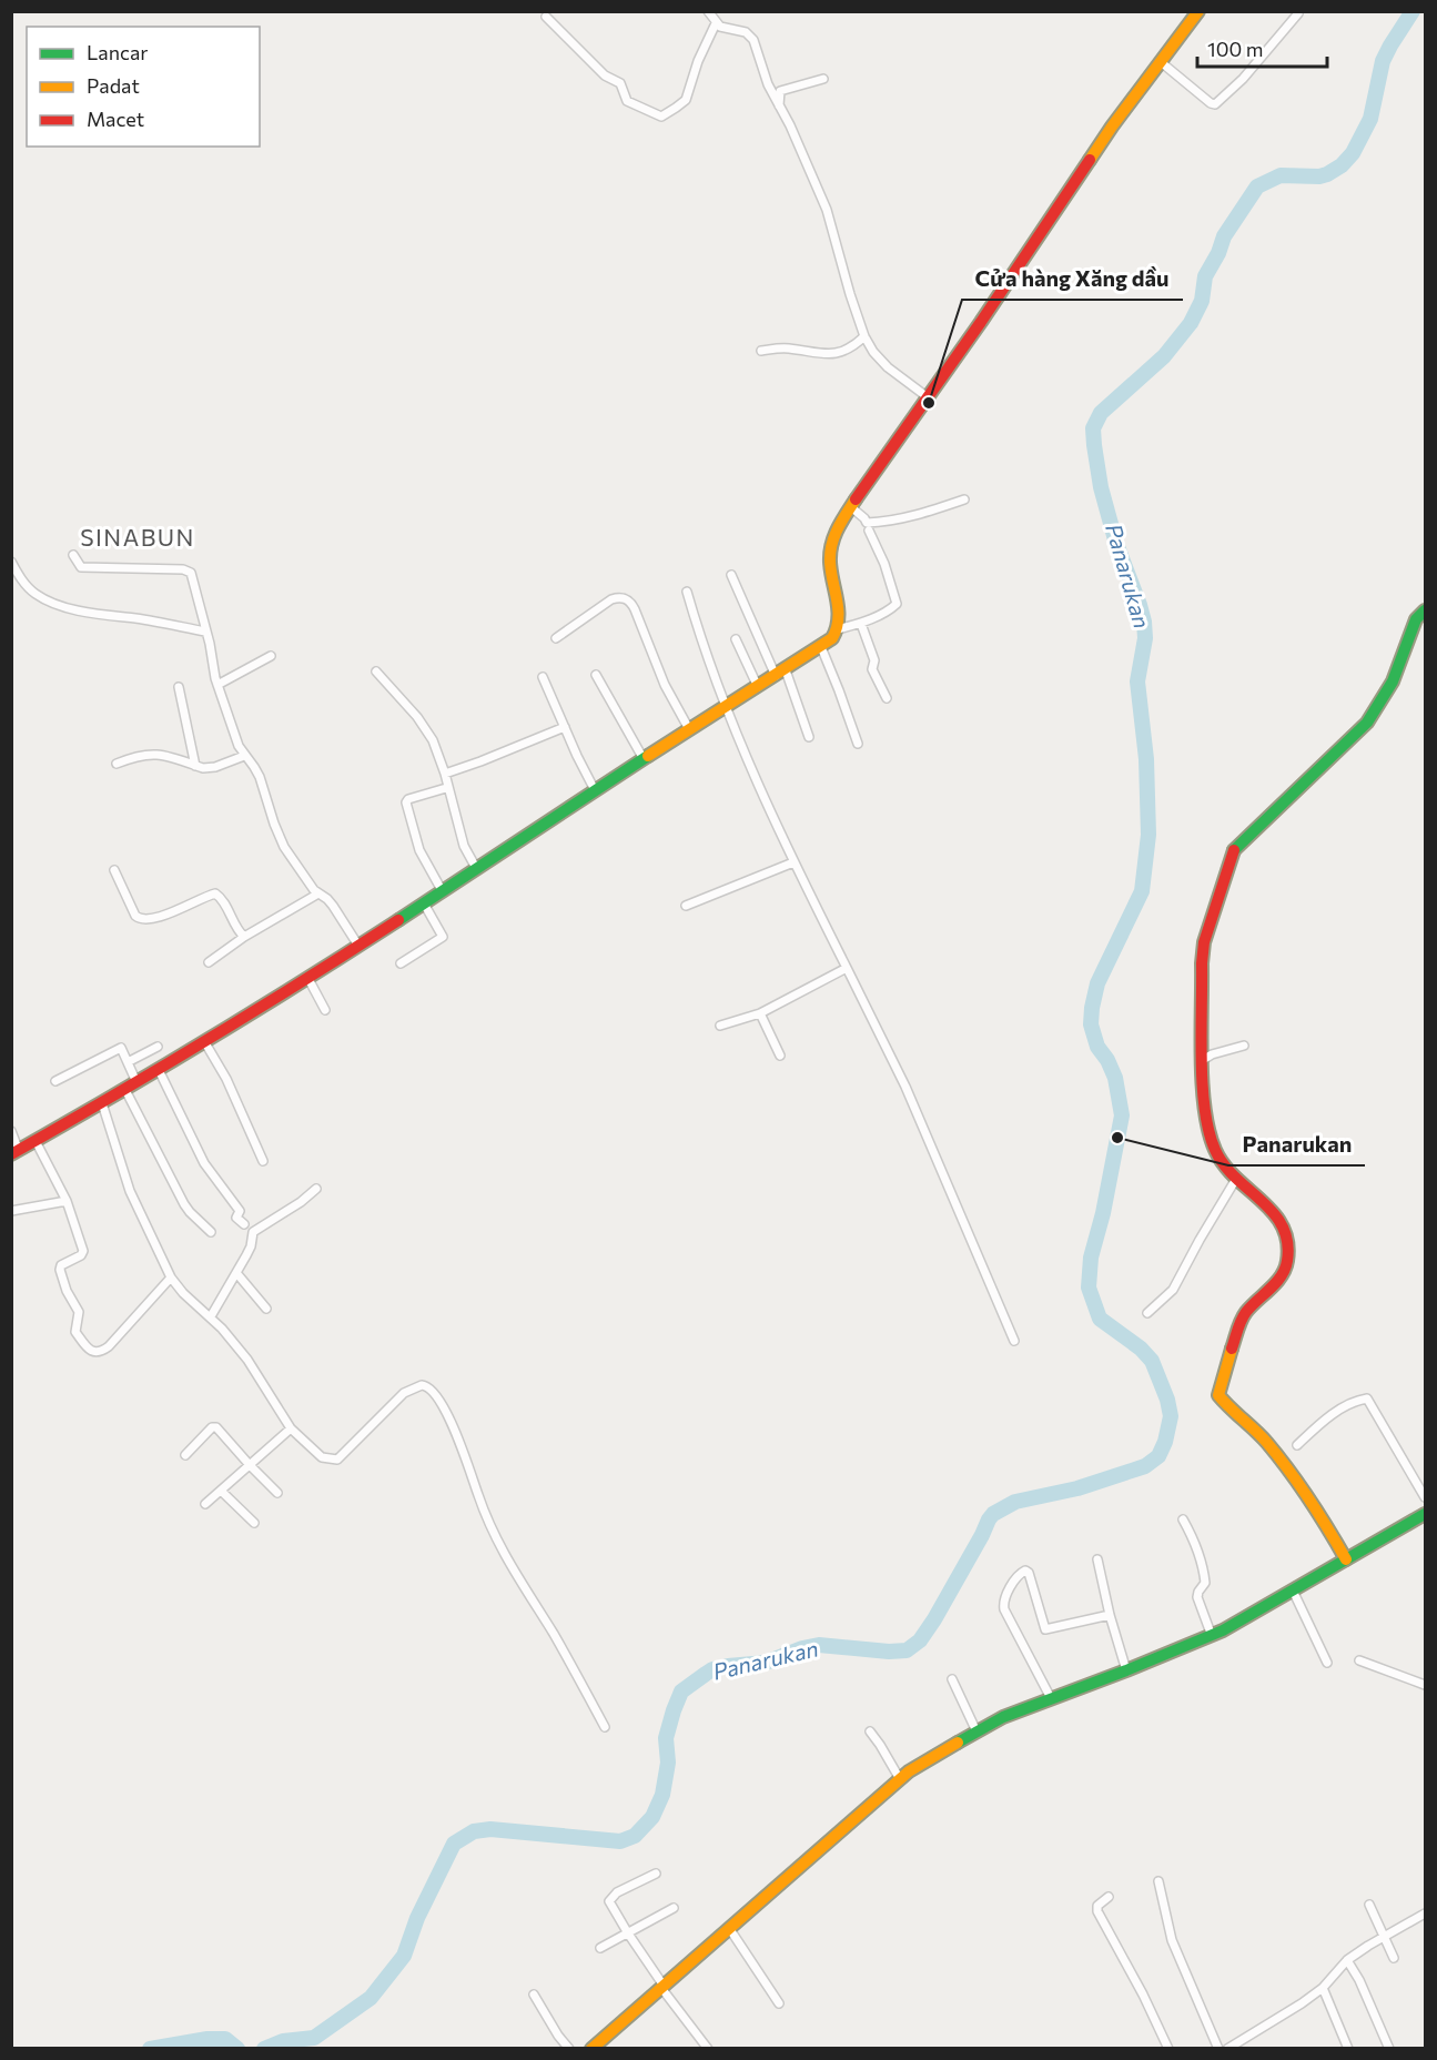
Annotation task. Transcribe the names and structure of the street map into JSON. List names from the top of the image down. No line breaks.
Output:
{"districts":["SINABUN"],"water":["Panarukan"],"places":["Cửa hàng Xăng dầu","Panarukan"],"legend":["Lancar","Padat","Macet"],"scale_bar":"100 m"}
